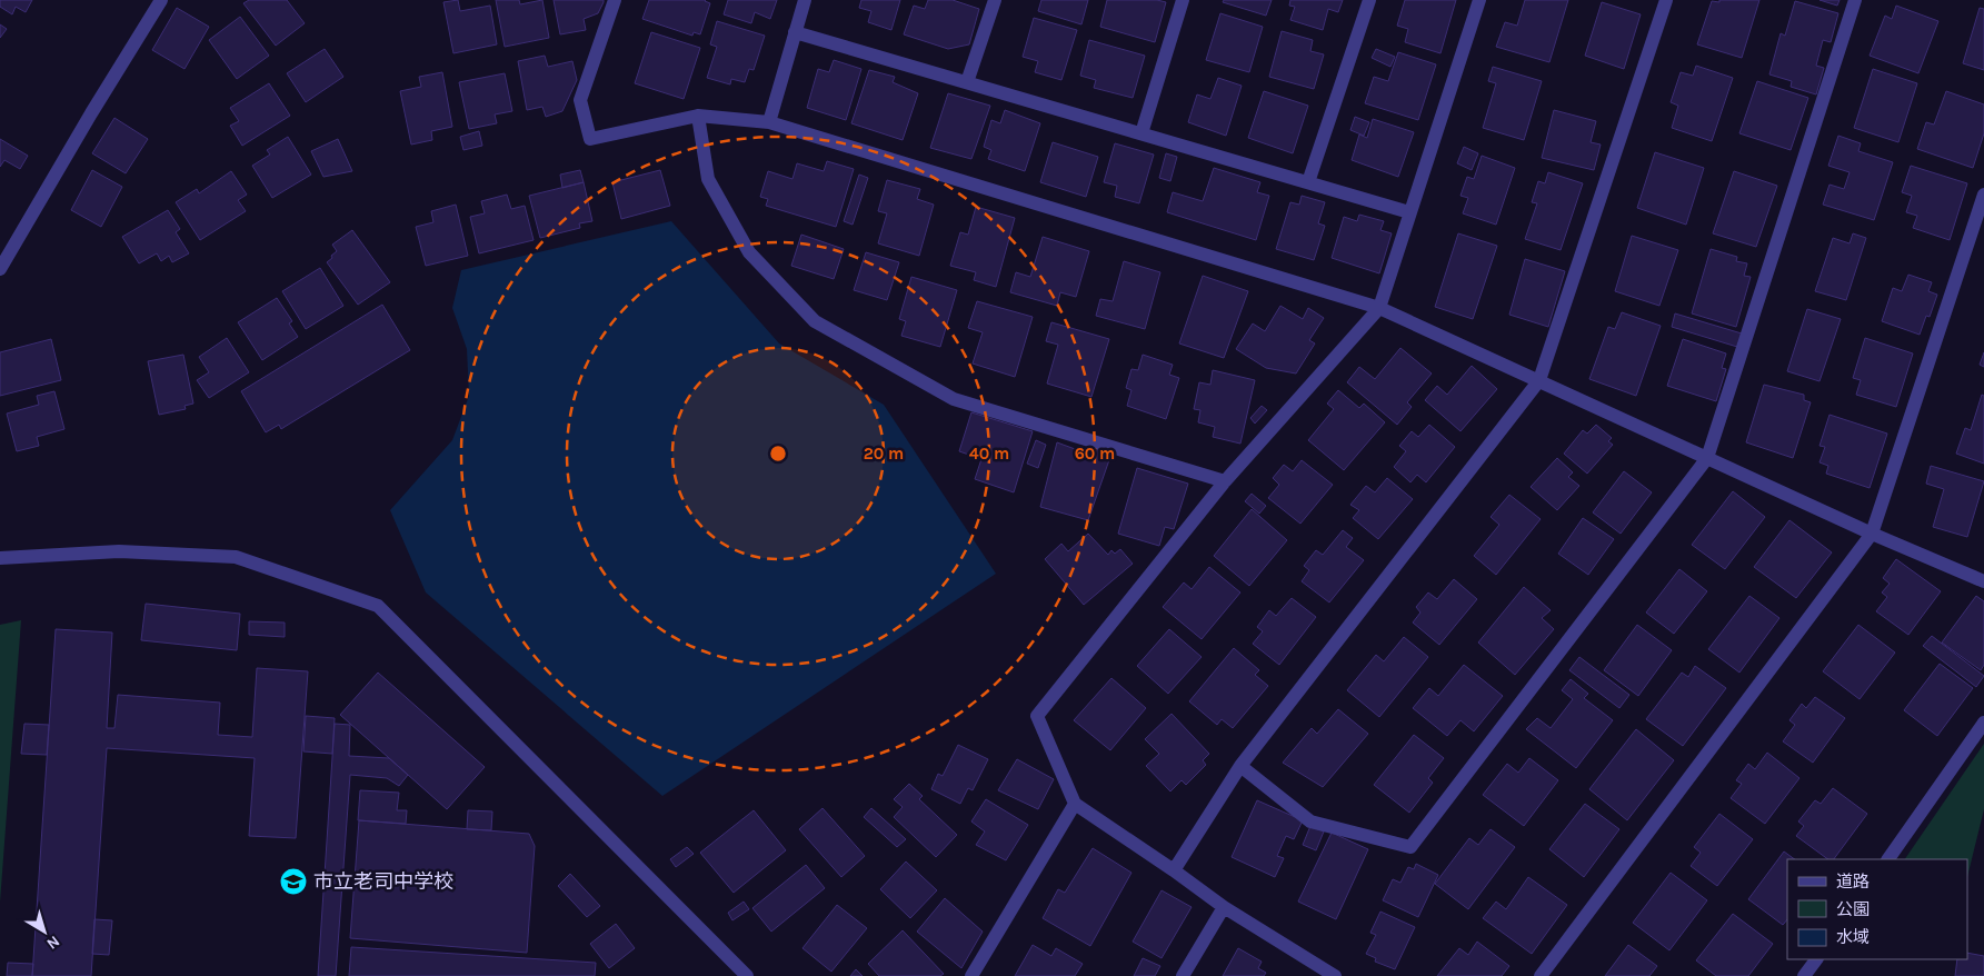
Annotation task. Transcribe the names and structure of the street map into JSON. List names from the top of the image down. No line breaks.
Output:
{"places":{"school or university":["市立老司中学校"]},"legend":["道路","公園","水域"],"north":"bottom right","rings":["20 m","40 m","60 m"]}
